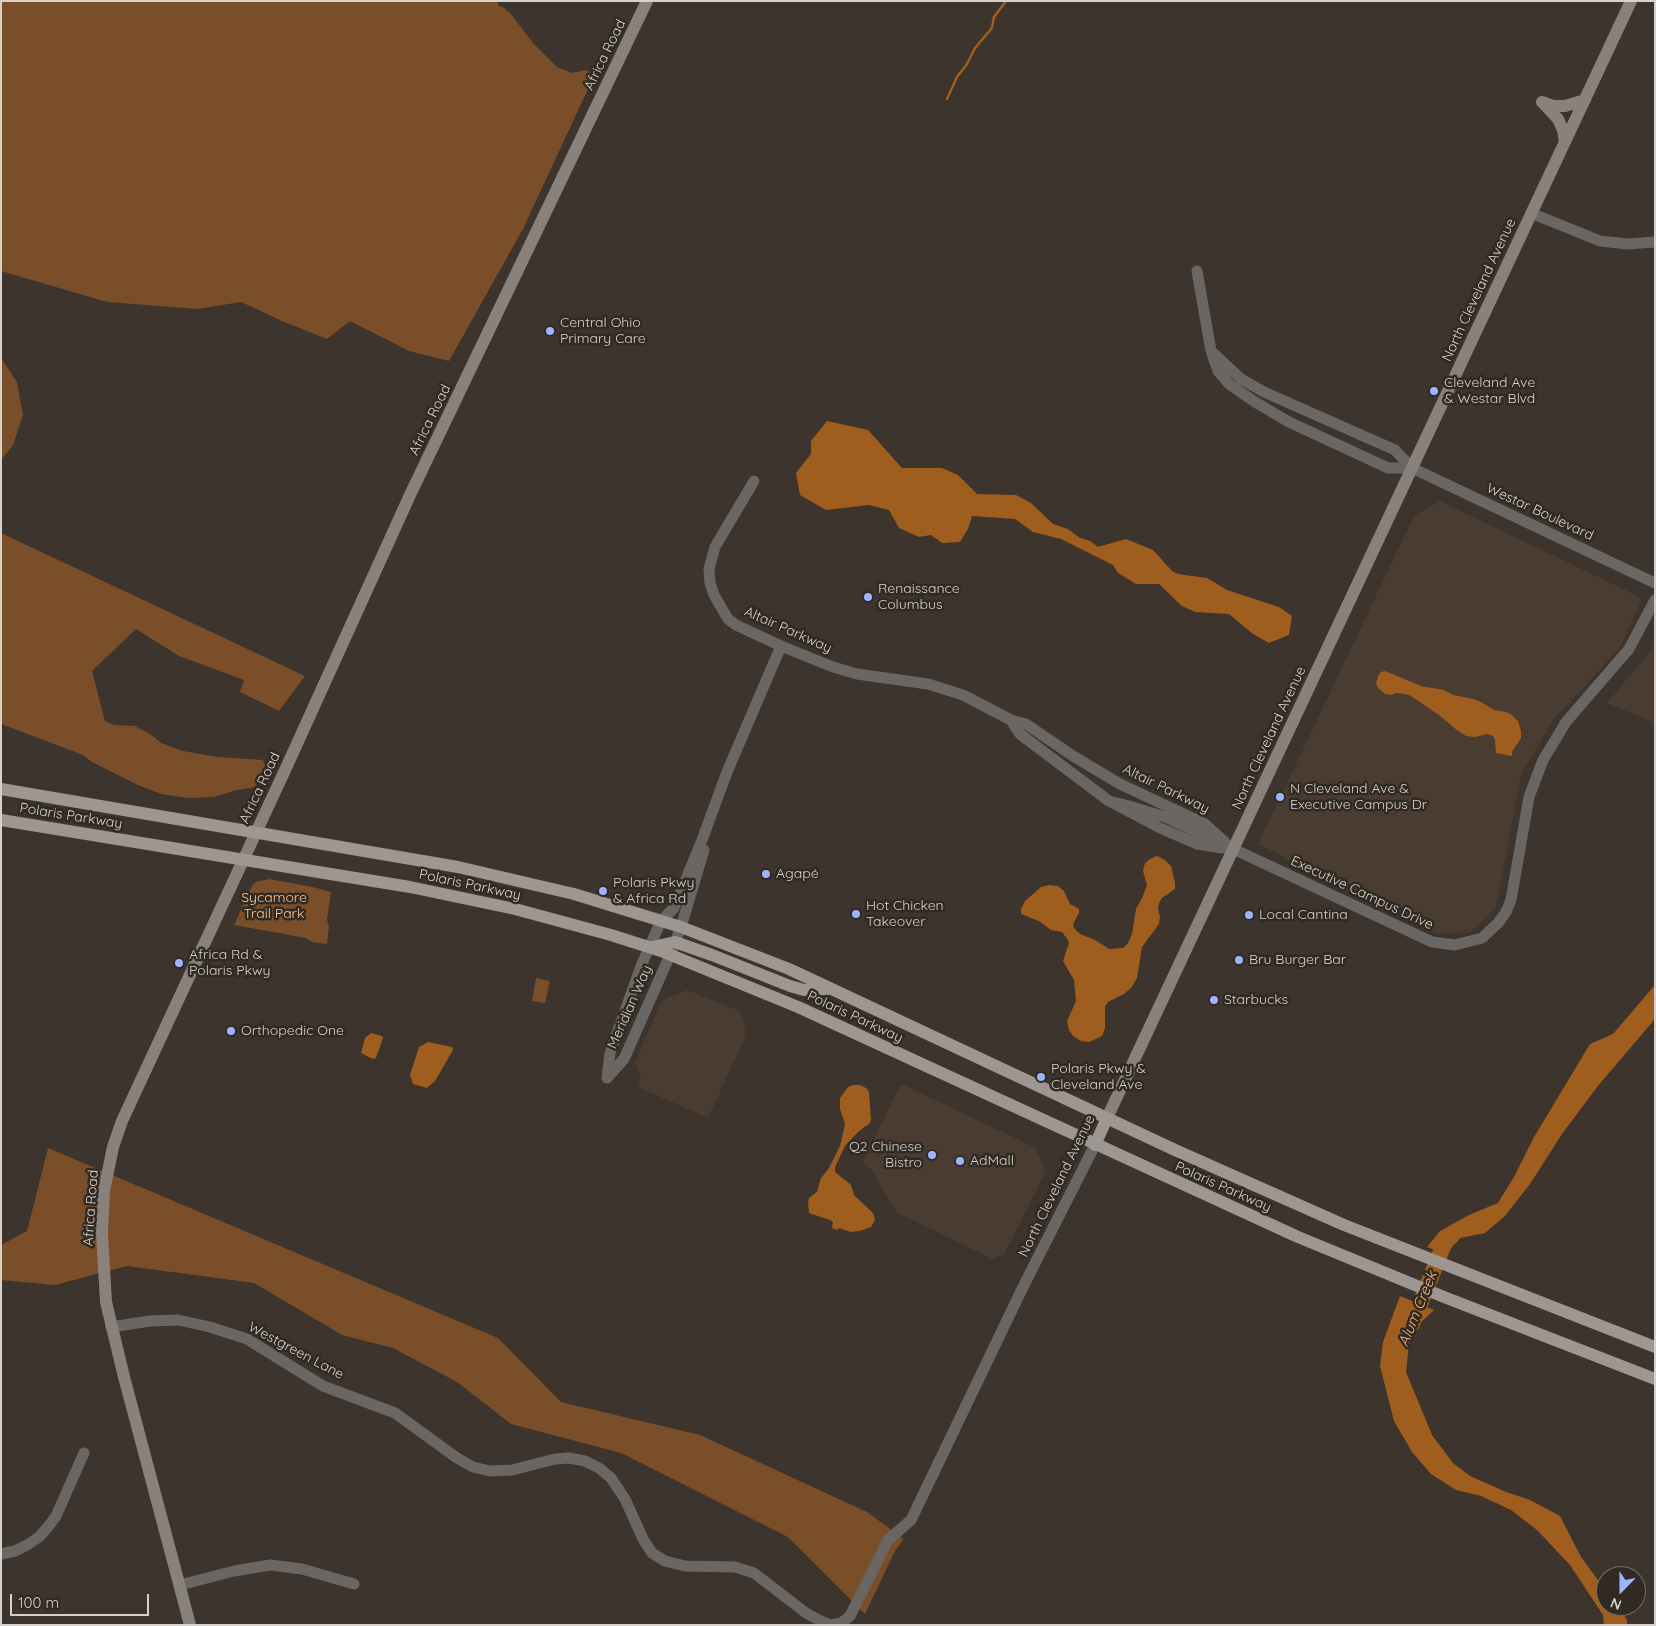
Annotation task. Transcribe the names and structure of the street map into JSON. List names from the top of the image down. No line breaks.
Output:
{"streets":{"main road":["North Cleveland Avenue","Polaris Parkway"],"street":["Africa Road","Westar Boulevard","Altair Parkway","Executive Campus Drive","Meridian Way","Westgreen Lane"]},"crossings":[["Africa Road","Polaris Parkway"],["Africa Road","Westgreen Lane"],["North Cleveland Avenue","Westar Boulevard"],["North Cleveland Avenue","Altair Parkway"],["North Cleveland Avenue","Polaris Parkway"],["North Cleveland Avenue","Executive Campus Drive"],["North Cleveland Avenue","Westgreen Lane"],["Altair Parkway","Executive Campus Drive"],["Altair Parkway","Meridian Way"],["Polaris Parkway","Meridian Way"]],"water":["Alum Creek"],"parks":["Sycamore Trail Park"],"places":["Central Ohio Primary Care","Cleveland Ave & Westar Blvd","Renaissance Columbus","N Cleveland Ave & Executive Campus Dr","Agapé","Polaris Pkwy & Africa Rd","Hot Chicken Takeover","Local Cantina","Bru Burger Bar","Africa Rd & Polaris Pkwy","Starbucks","Orthopedic One","Polaris Pkwy & Cleveland Ave","Q2 Chinese Bistro","AdMall"],"scale_bar":"100 m","north":"bottom"}
